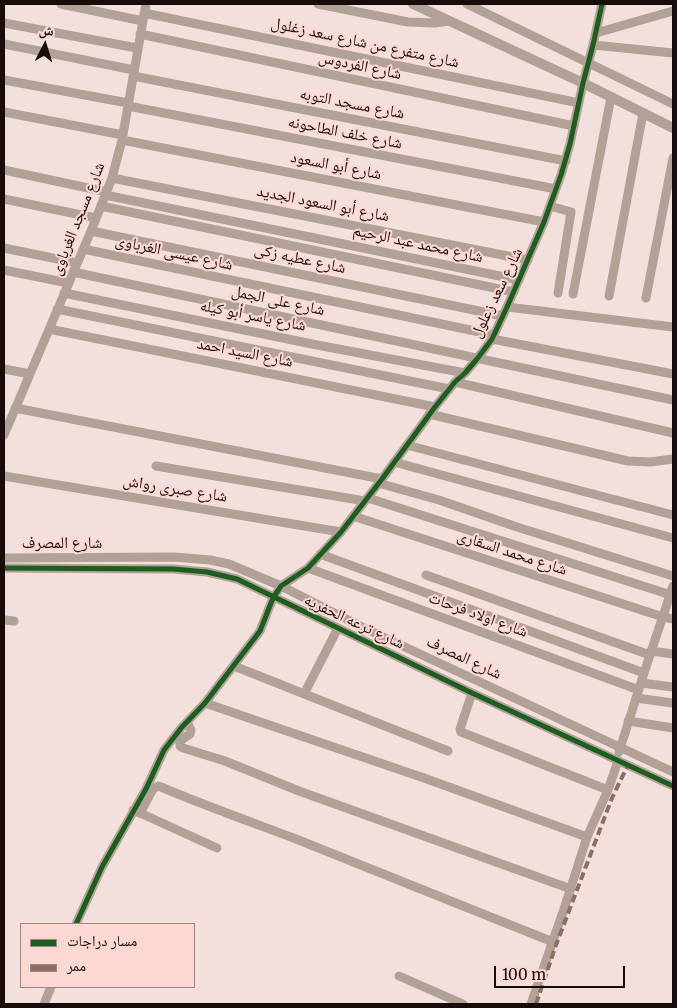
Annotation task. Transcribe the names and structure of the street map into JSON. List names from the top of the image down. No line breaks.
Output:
{"streets":{"street":["شارع متفرع من شارع سعد زغلول","شارع الفردوس","شارع مسجد التوبه","شارع خلف الطاحونه","شارع أبو السعود","شارع أبو السعود الجديد","شارع مسجد الغرباوى","شارع محمد عبد الرحيم","شارع عيسى الغرباوى","شارع عطيه زكى","شارع سعد زعلول","شارع على الجمل","شارع ياسر أبو كيله","شارع السيد احمد","شارع صبرى رواش","شارع المصرف","شارع محمد السقارى","شارع اولاد فرحات","شارع ترعه الحفريه"]},"crossings":[["شارع متفرع من شارع سعد زغلول","شارع مسجد الغرباوى"],["شارع متفرع من شارع سعد زغلول","شارع سعد زعلول"],["شارع الفردوس","شارع مسجد الغرباوى"],["شارع الفردوس","شارع سعد زعلول"],["شارع مسجد التوبه","شارع مسجد الغرباوى"],["شارع مسجد التوبه","شارع سعد زعلول"],["شارع خلف الطاحونه","شارع مسجد الغرباوى"],["شارع خلف الطاحونه","شارع سعد زعلول"],["شارع أبو السعود","شارع مسجد الغرباوى"],["شارع أبو السعود","شارع سعد زعلول"],["شارع أبو السعود الجديد","شارع مسجد الغرباوى"],["شارع أبو السعود الجديد","شارع سعد زعلول"],["شارع مسجد الغرباوى","شارع محمد عبد الرحيم"],["شارع مسجد الغرباوى","شارع عيسى الغرباوى"],["شارع مسجد الغرباوى","شارع عطيه زكى"],["شارع مسجد الغرباوى","شارع على الجمل"],["شارع مسجد الغرباوى","شارع ياسر أبو كيله"],["شارع مسجد الغرباوى","شارع السيد احمد"],["شارع محمد عبد الرحيم","شارع سعد زعلول"],["شارع عيسى الغرباوى","شارع سعد زعلول"],["شارع عطيه زكى","شارع سعد زعلول"],["شارع سعد زعلول","شارع على الجمل"],["شارع سعد زعلول","شارع ياسر أبو كيله"],["شارع سعد زعلول","شارع السيد احمد"],["شارع سعد زعلول","شارع صبرى رواش"],["شارع سعد زعلول","شارع المصرف"],["شارع سعد زعلول","شارع محمد السقارى"],["شارع سعد زعلول","شارع اولاد فرحات"]],"legend":["مسار دراجات","ممر"],"scale_bar":"100 m","north":"top"}
